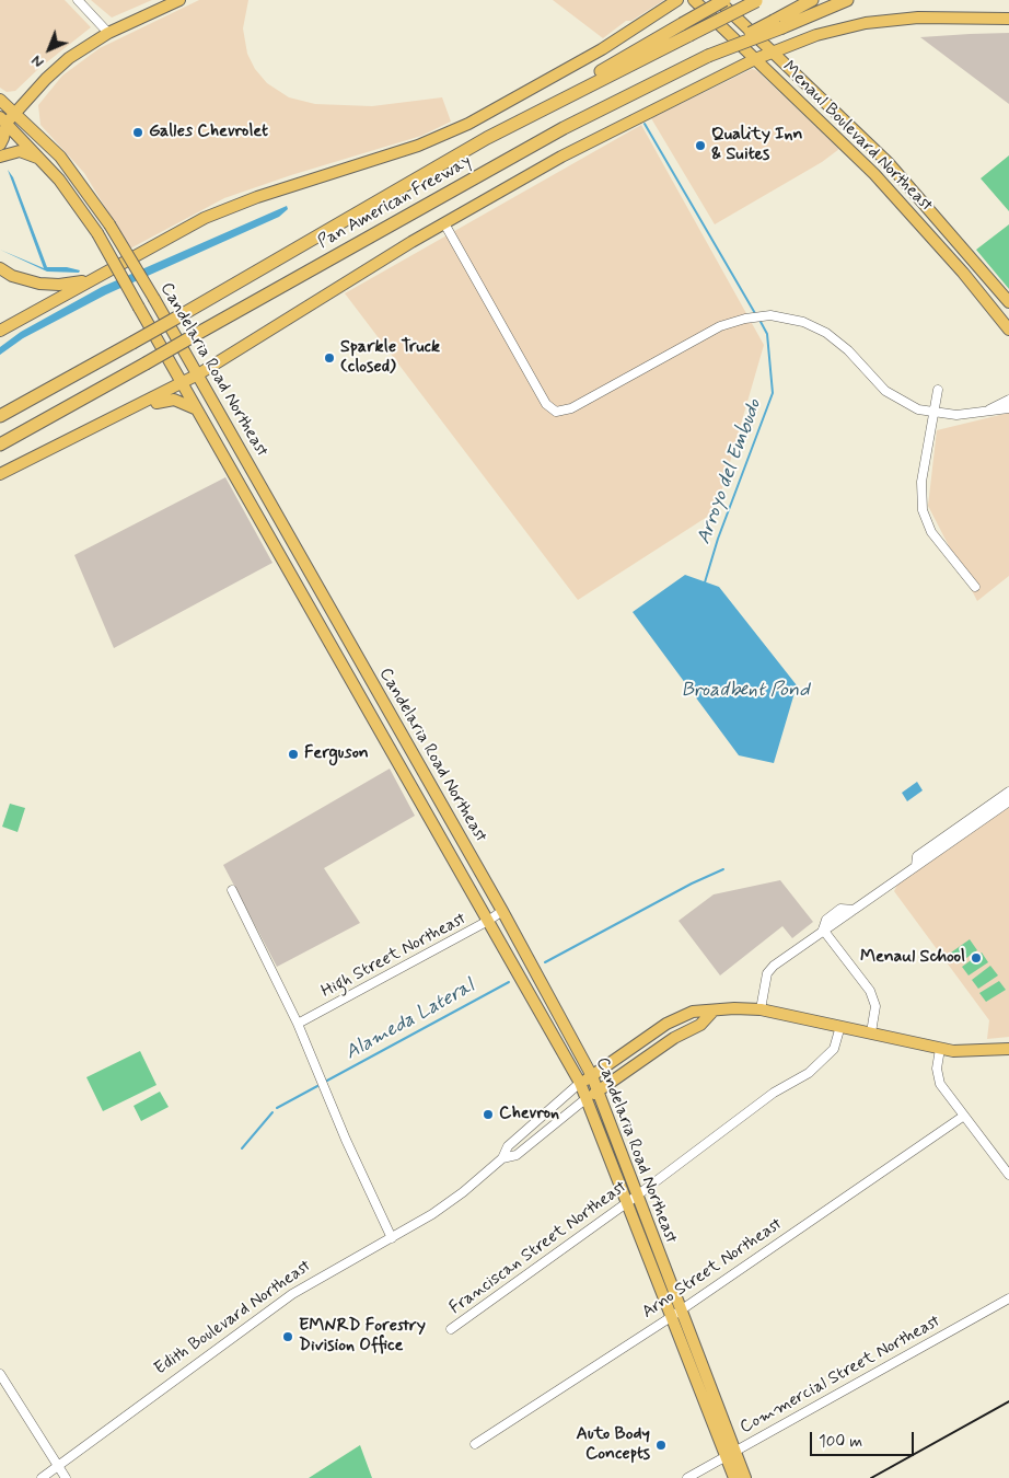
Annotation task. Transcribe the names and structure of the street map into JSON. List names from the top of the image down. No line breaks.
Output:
{"streets":{"highway":["Pan American Freeway"],"main road":["Menaul Boulevard Northeast","Candelaria Road Northeast","Edith Boulevard Northeast"],"street":["High Street Northeast","Franciscan Street Northeast","Arno Street Northeast","Commercial Street Northeast"]},"crossings":[["Candelaria Road Northeast","High Street Northeast"],["Candelaria Road Northeast","Franciscan Street Northeast"],["Candelaria Road Northeast","Arno Street Northeast"],["Candelaria Road Northeast","Edith Boulevard Northeast"],["Candelaria Road Northeast","Commercial Street Northeast"],["Franciscan Street Northeast","Edith Boulevard Northeast"]],"water":["Arroyo del Embudo","Broadbent Pond","Alameda Lateral"],"places":["Galles Chevrolet","Quality Inn & Suites","Sparkle Truck (closed)","Ferguson","Menaul School","Chevron","EMNRD Forestry Division Office","Auto Body Concepts"],"scale_bar":"100 m","north":"bottom left"}
